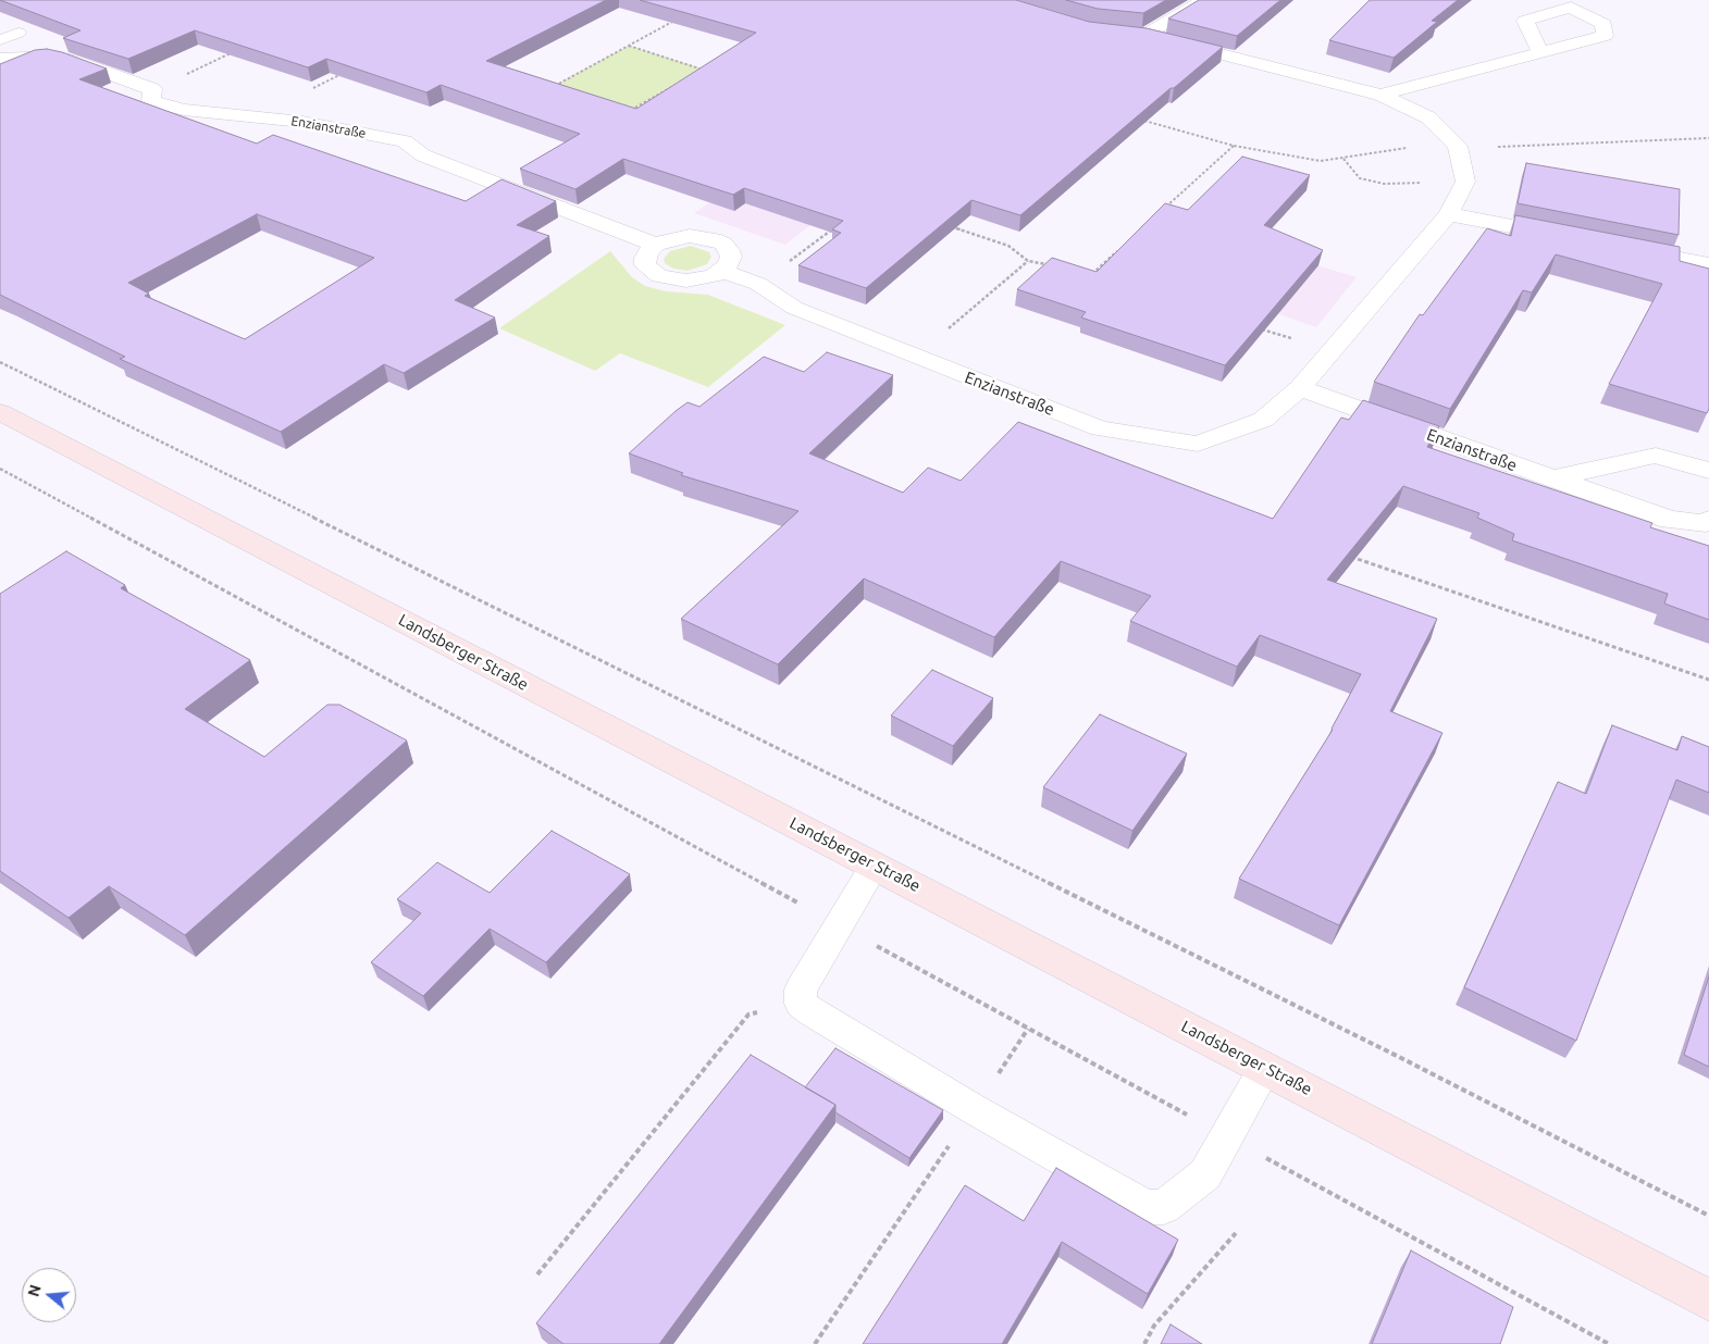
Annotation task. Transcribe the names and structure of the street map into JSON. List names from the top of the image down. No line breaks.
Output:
{"streets":{"street":["Enzianstraße","Landsberger Straße"]},"north":"left"}
